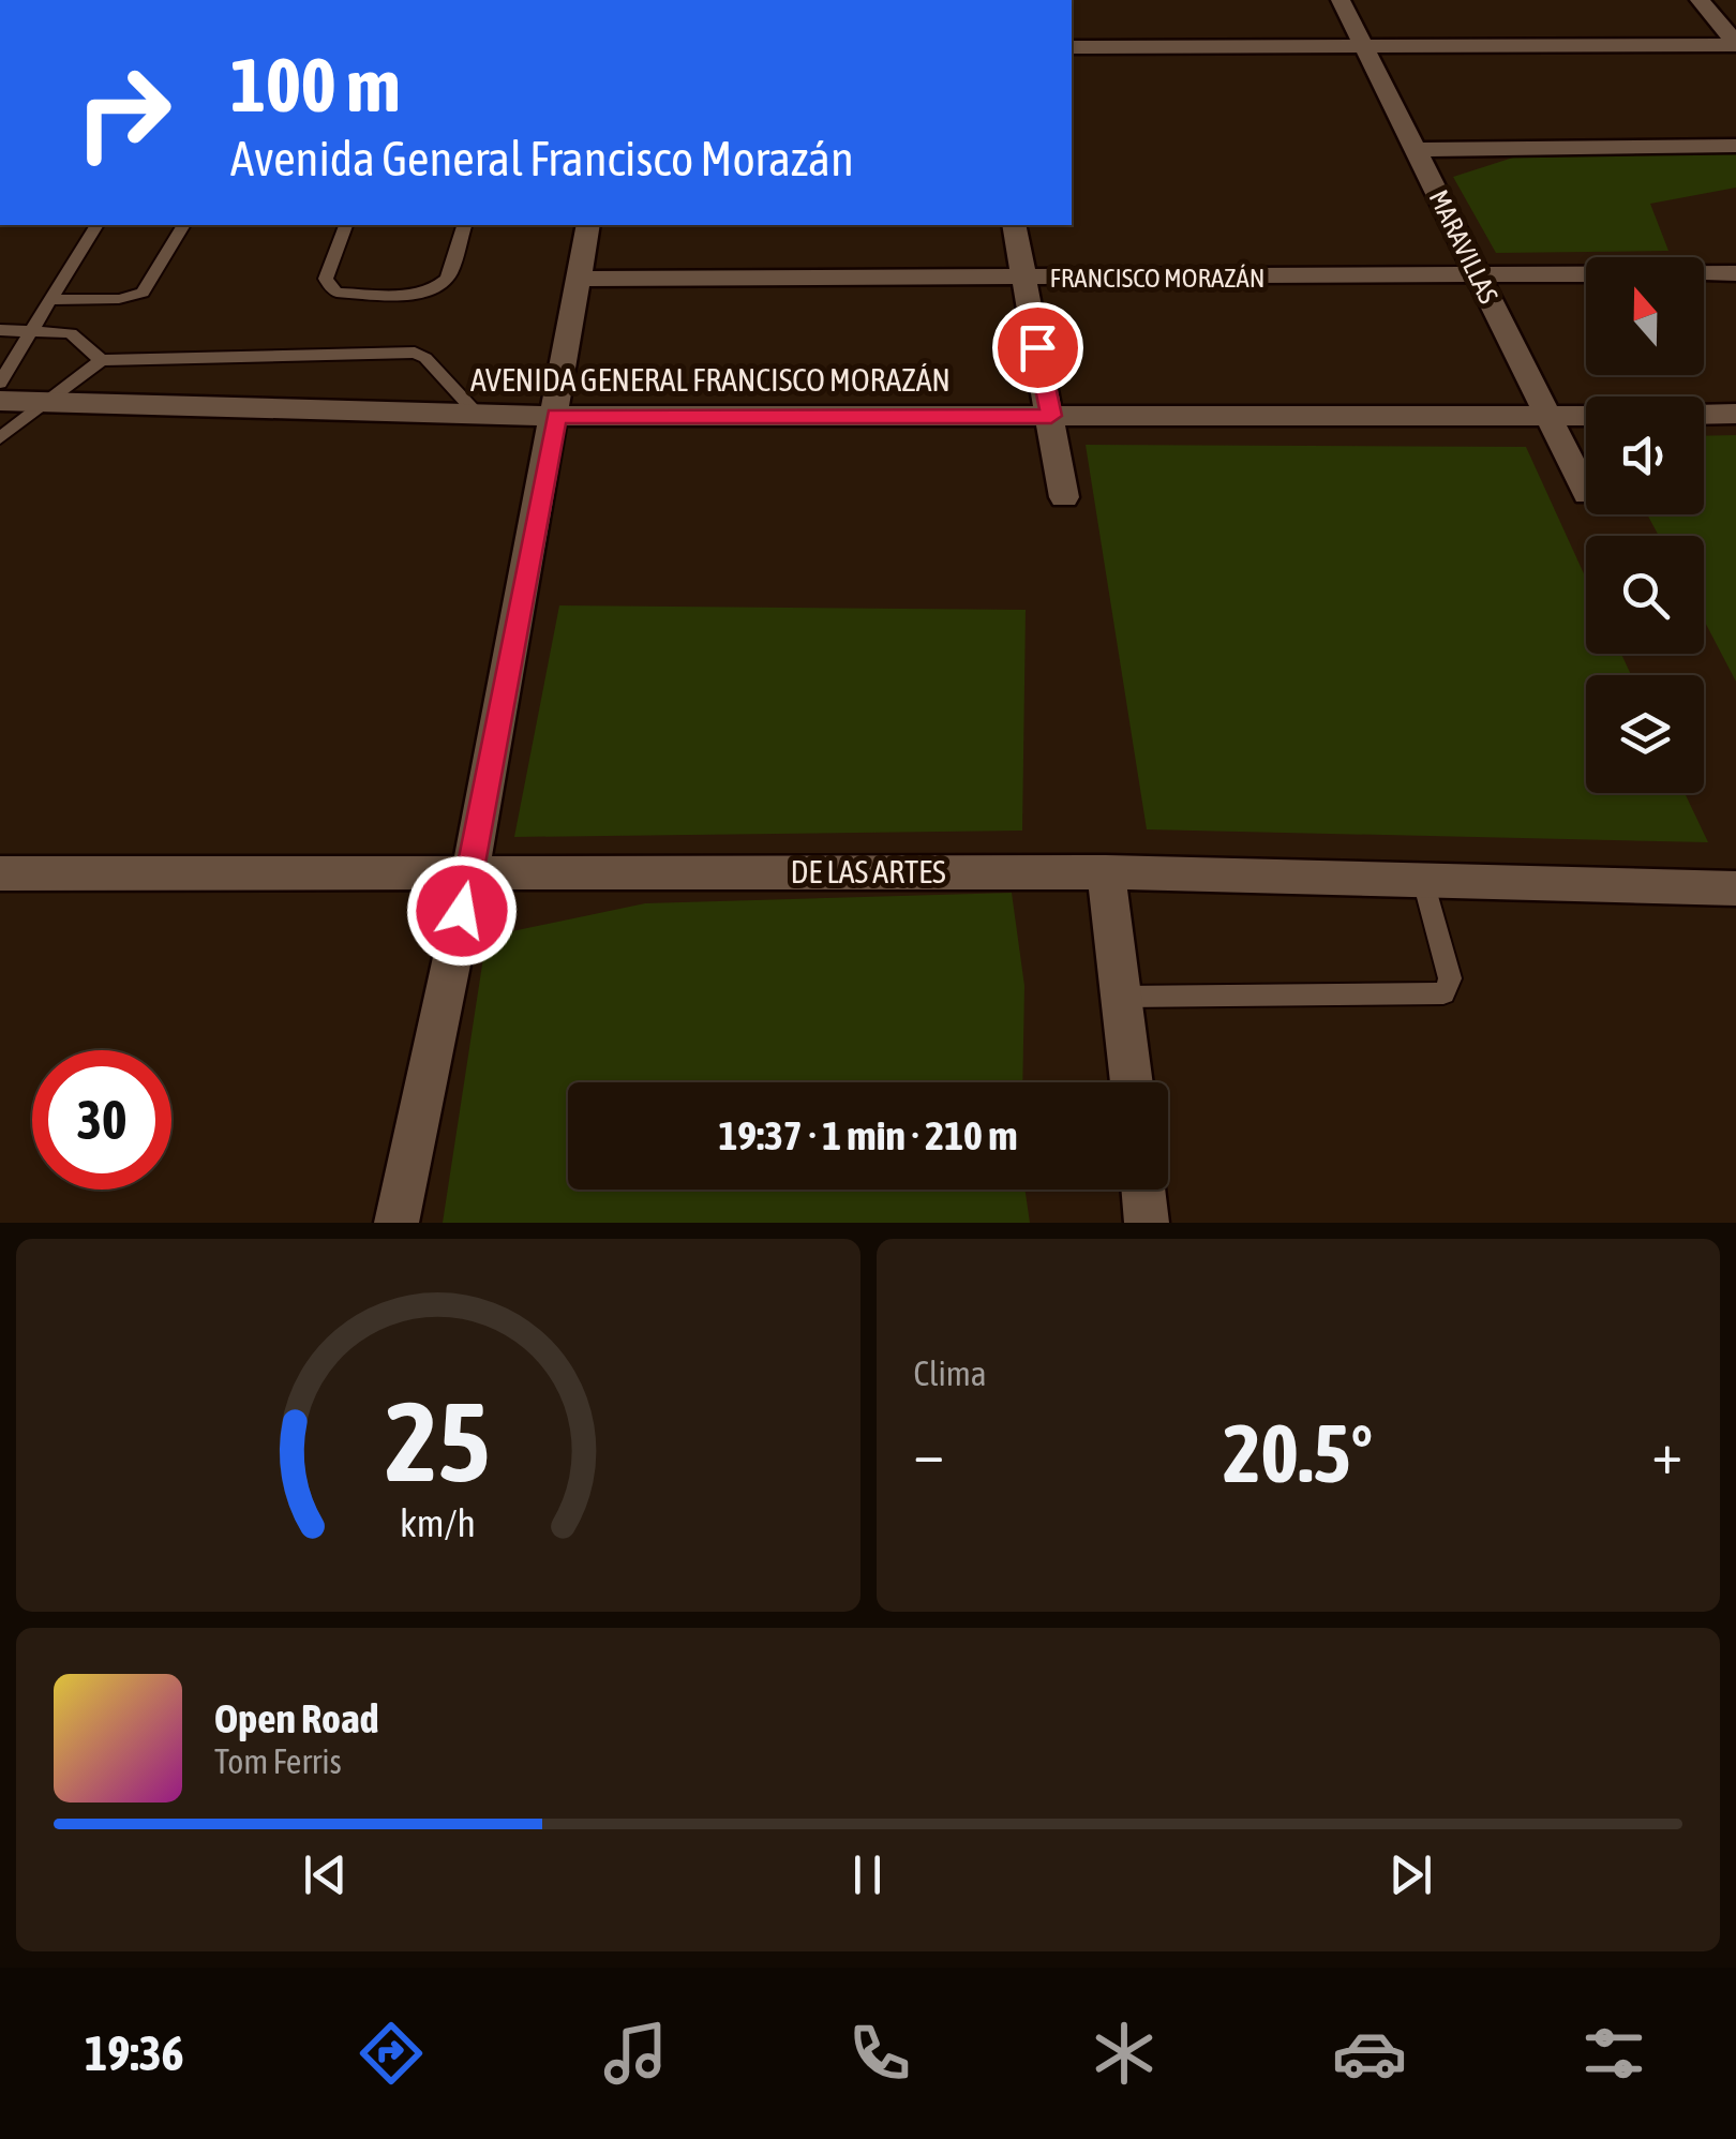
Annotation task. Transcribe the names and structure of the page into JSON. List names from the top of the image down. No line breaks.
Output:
{"streets":{"street":["MARAVILLAS","FRANCISCO MORAZÁN","AVENIDA GENERAL FRANCISCO MORAZÁN","DE LAS ARTES"]},"crossings":[["MARAVILLAS","FRANCISCO MORAZÁN"],["MARAVILLAS","AVENIDA GENERAL FRANCISCO MORAZÁN"]],"north":"top","page":{"turn":["100 m","Avenida General Francisco Morazán"],"limit":"30","trip":"19:37 · 1 min · 210 m","tile":"Clima","heat":["−","20.5°","+"],"song":["Open Road","Tom Ferris"],"tabs":"19:36","gauge":["25","km/h"]}}
